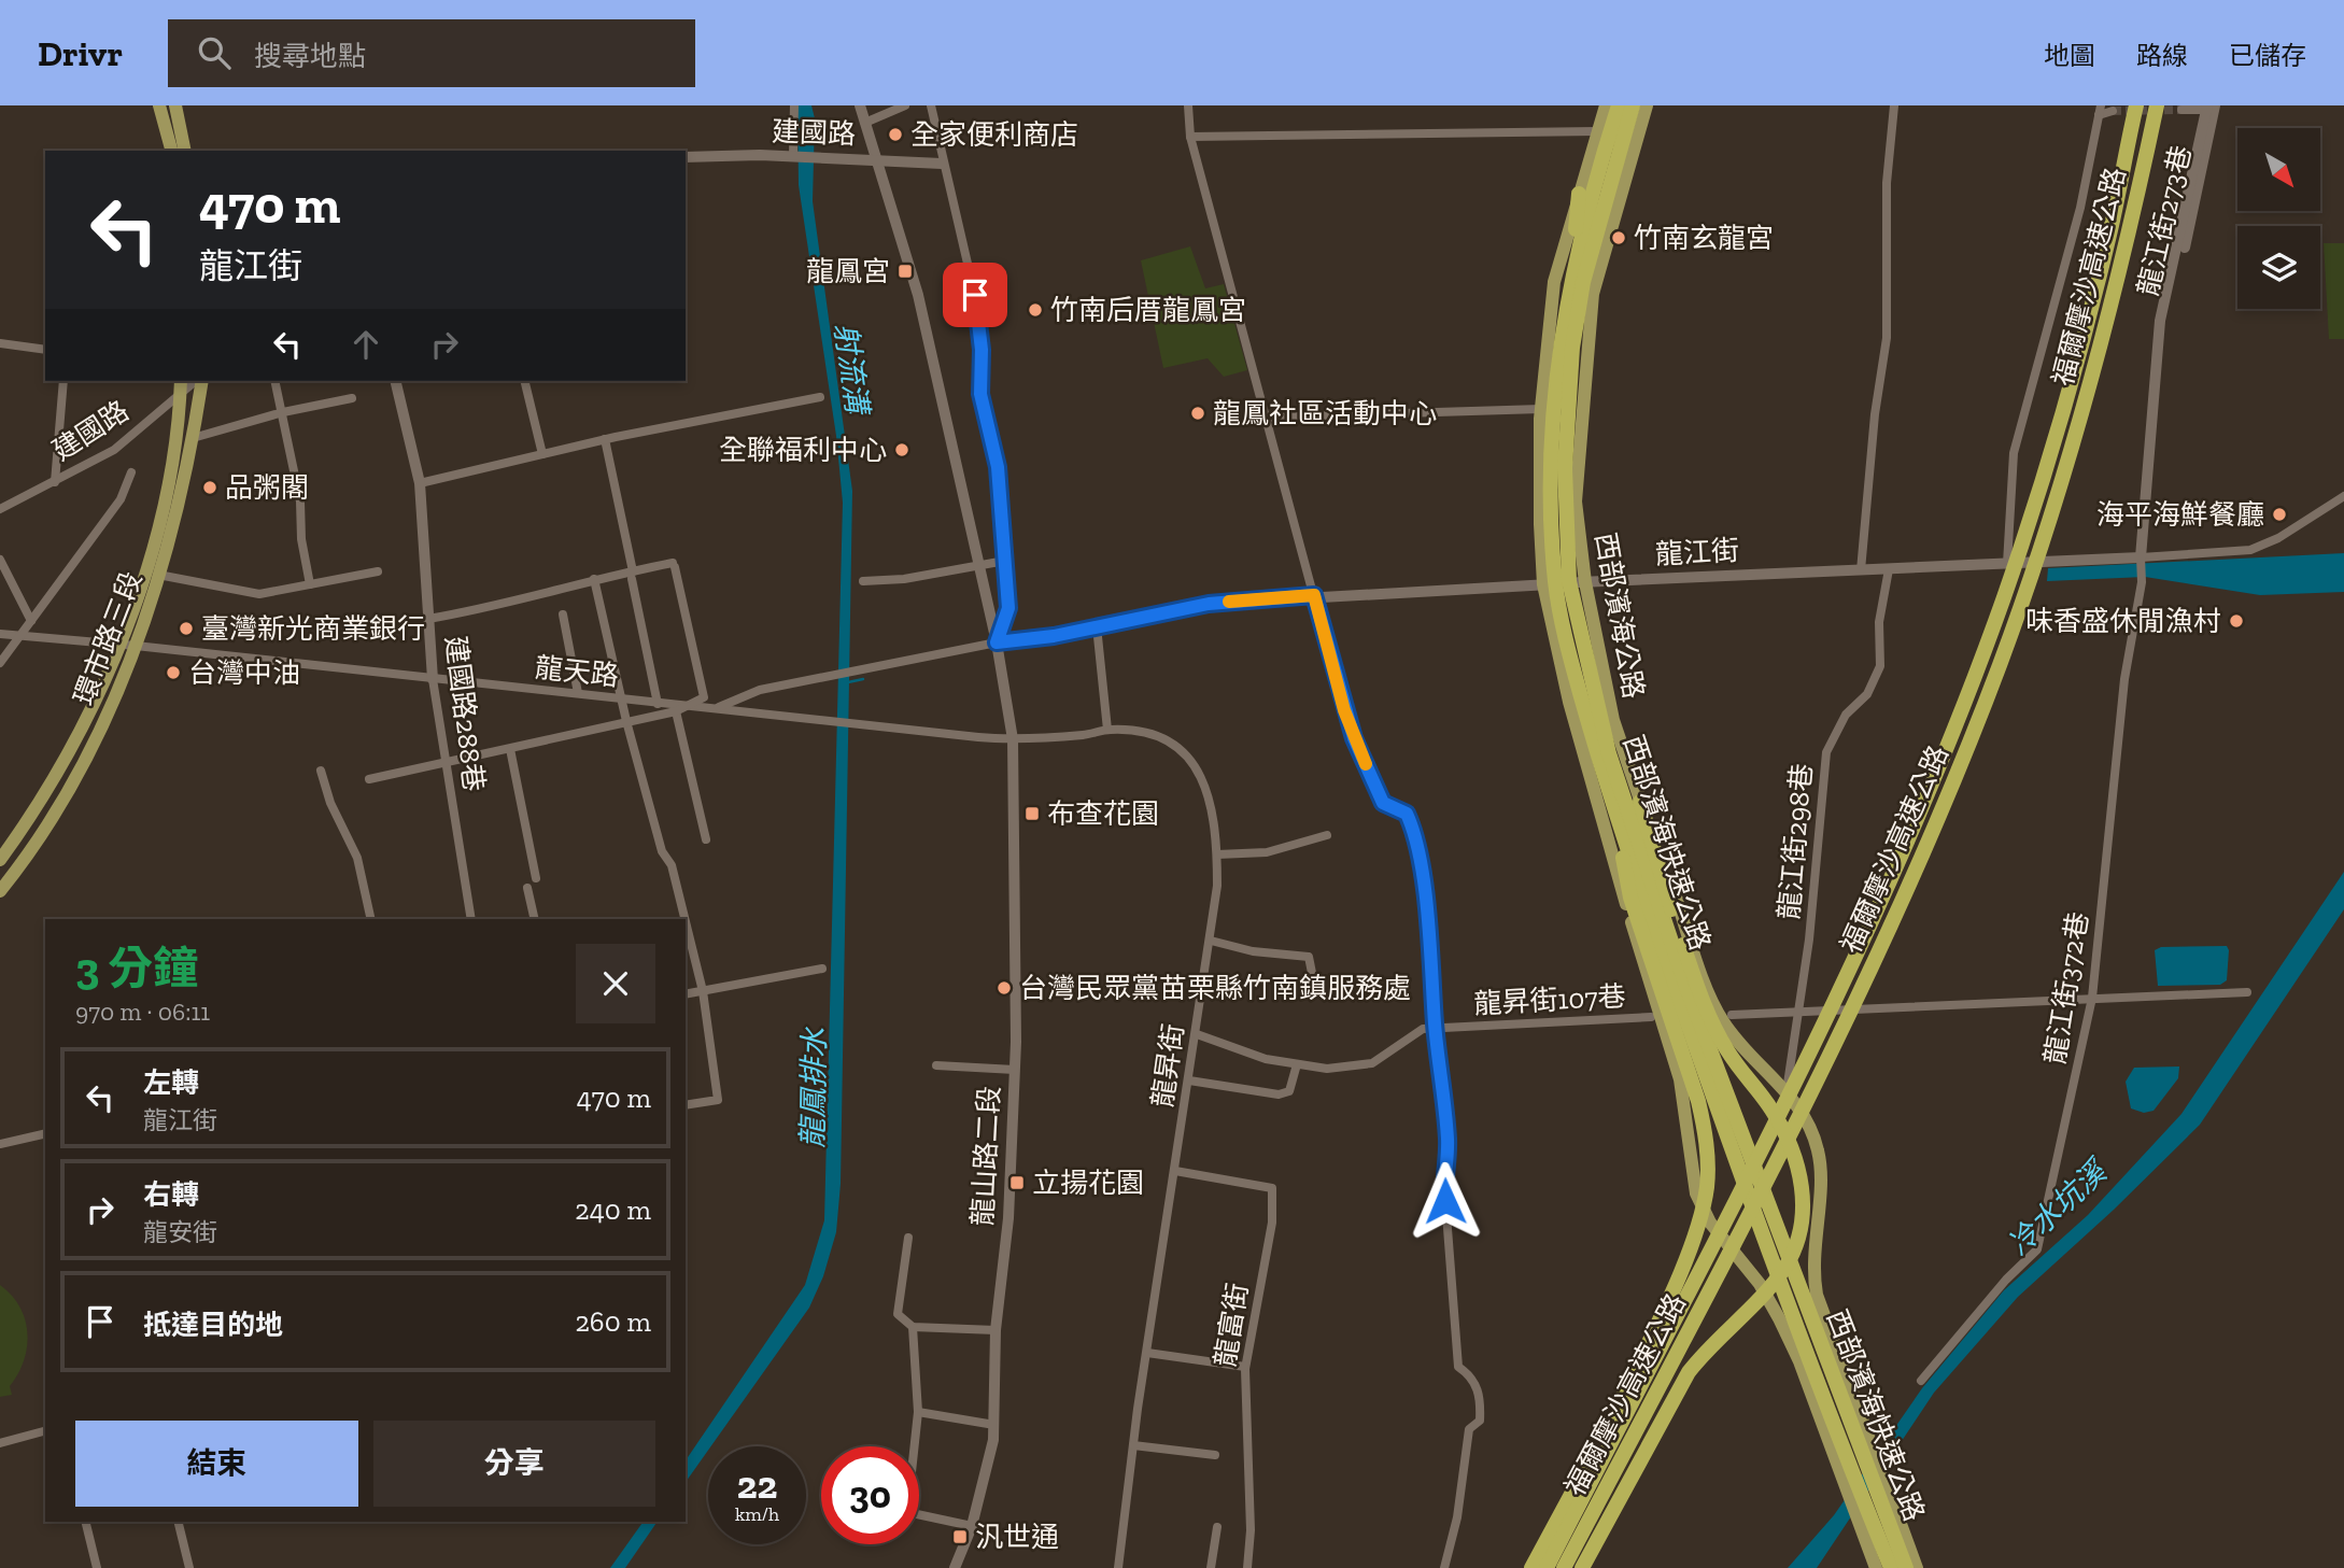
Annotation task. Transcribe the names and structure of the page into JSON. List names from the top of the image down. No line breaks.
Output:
{"streets":{"highway":["福爾摩沙高速公路","西部濱海快速公路"],"main road":["西部濱海公路","環市路三段"],"street":["建國路","龍江街273巷","龍江街","龍天路","建國路288巷","龍江街298巷","龍江街372巷","龍昇街107巷","龍昇街","龍山路二段","龍富街"]},"crossings":[["建國路","環市路三段"],["建國路","龍山路二段"],["龍江街273巷","龍江街"],["龍江街273巷","龍江街372巷"],["龍江街","西部濱海公路"],["龍江街","龍江街298巷"],["龍江街","西部濱海快速公路"],["龍江街","龍江街372巷"],["龍江街","龍山路二段"],["西部濱海公路","龍江街298巷"],["西部濱海公路","西部濱海快速公路"],["環市路三段","龍天路"],["龍天路","建國路288巷"],["龍天路","龍昇街"],["龍天路","龍山路二段"],["龍昇街107巷","龍昇街"],["龍昇街","龍山路二段"],["龍昇街","龍富街"]],"water":["射流溝","龍鳳排水","冷水坑溪"],"places":{"other":["全家便利商店","竹南玄龍宮","竹南后厝龍鳳宮","龍鳳社區活動中心","全聯福利中心","品粥閣","海平海鮮餐廳","味香盛休閒漁村","臺灣新光商業銀行","台灣中油","台灣民眾黨苗栗縣竹南鎮服務處"],"transit":["龍鳳宮","布查花園","立揚花園","汎世通"]},"north":"bottom right","page":{"header":"Drivr","search":"搜尋地點","nav":["地圖","路線","已儲存"],"turn":["470 m","龍江街"],"heading":["3 分鐘","970 m · 06:11"],"list":[{"name":"左轉","note":"龍江街","value":"470 m"},{"name":"右轉","note":"龍安街","value":"240 m"},{"name":"抵達目的地","value":"260 m"}],"buttons":["結束","分享"],"speed":"22 km/h","limit":"30"}}
